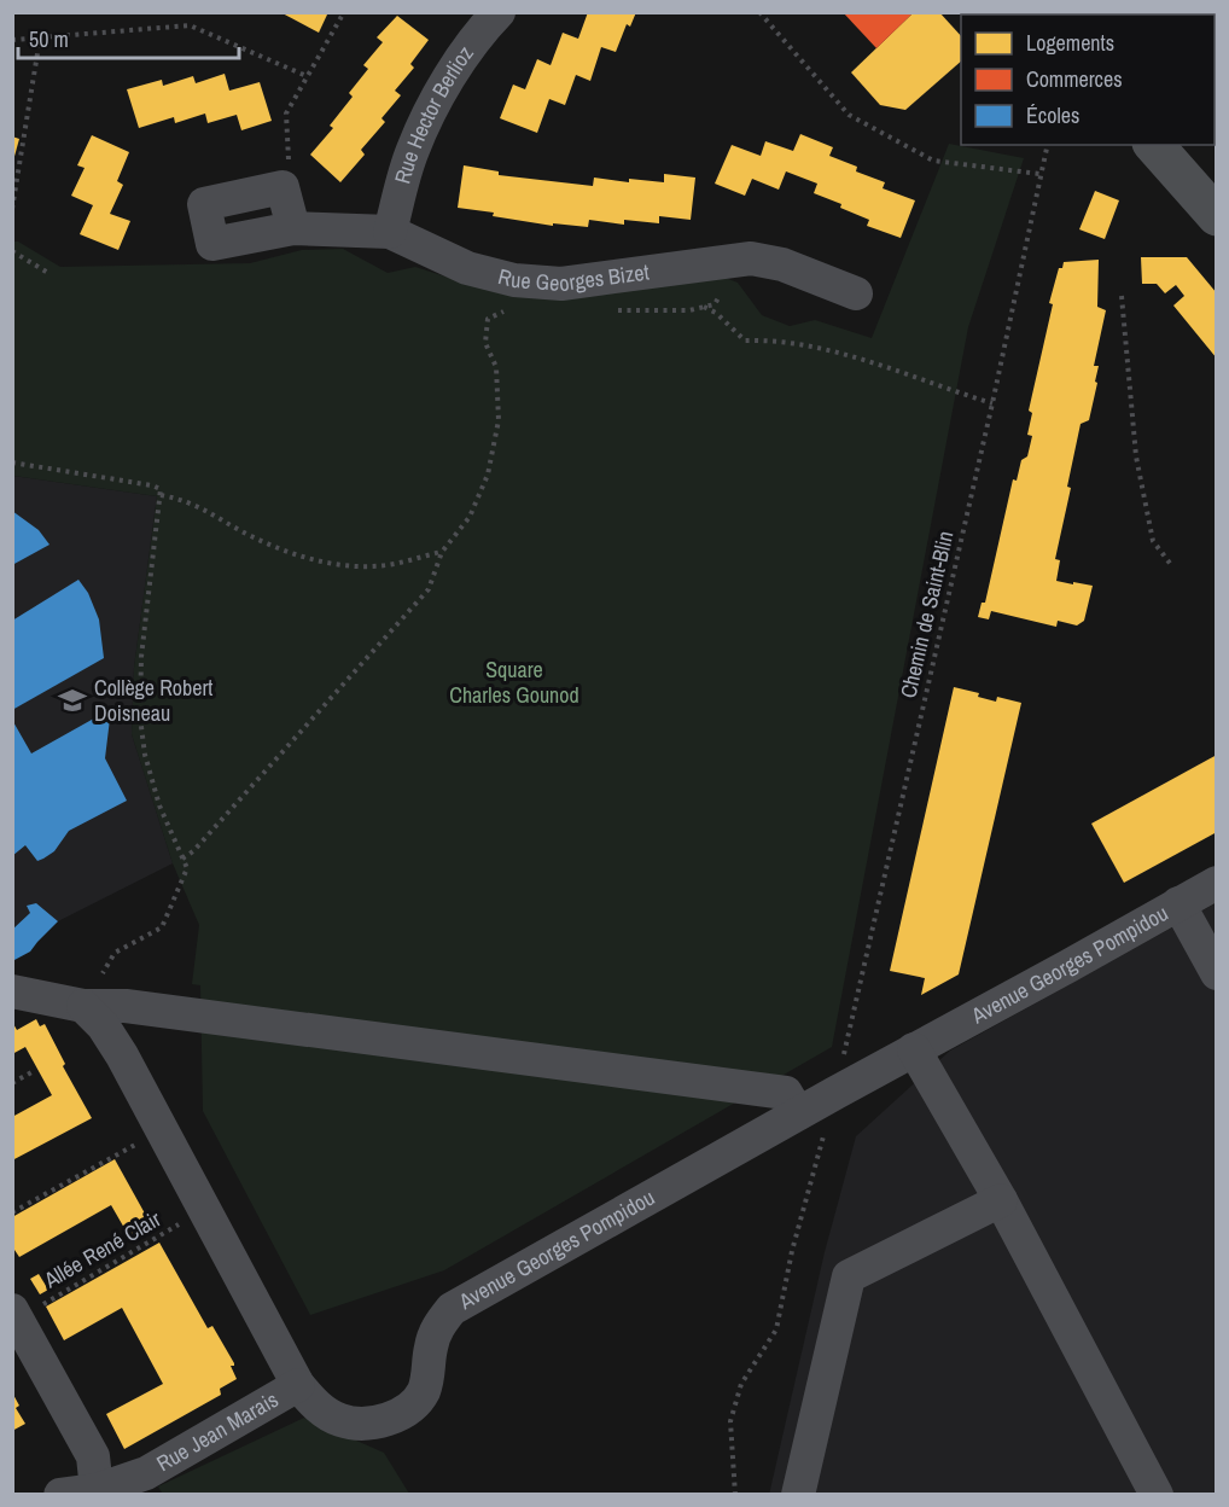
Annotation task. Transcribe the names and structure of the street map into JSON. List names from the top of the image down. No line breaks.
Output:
{"streets":{"street":["Rue Hector Berlioz","Rue Georges Bizet","Avenue Georges Pompidou","Rue Jean Marais"],"path":["Chemin de Saint-Blin","Allée René Clair"]},"crossings":[["Rue Hector Berlioz","Rue Georges Bizet"],["Chemin de Saint-Blin","Avenue Georges Pompidou"],["Avenue Georges Pompidou","Allée René Clair"],["Avenue Georges Pompidou","Rue Jean Marais"]],"parks":["Square Charles Gounod"],"places":{"school or university":["Collège Robert Doisneau"]},"legend":["Logements","Commerces","Écoles"],"scale_bar":"50 m"}
